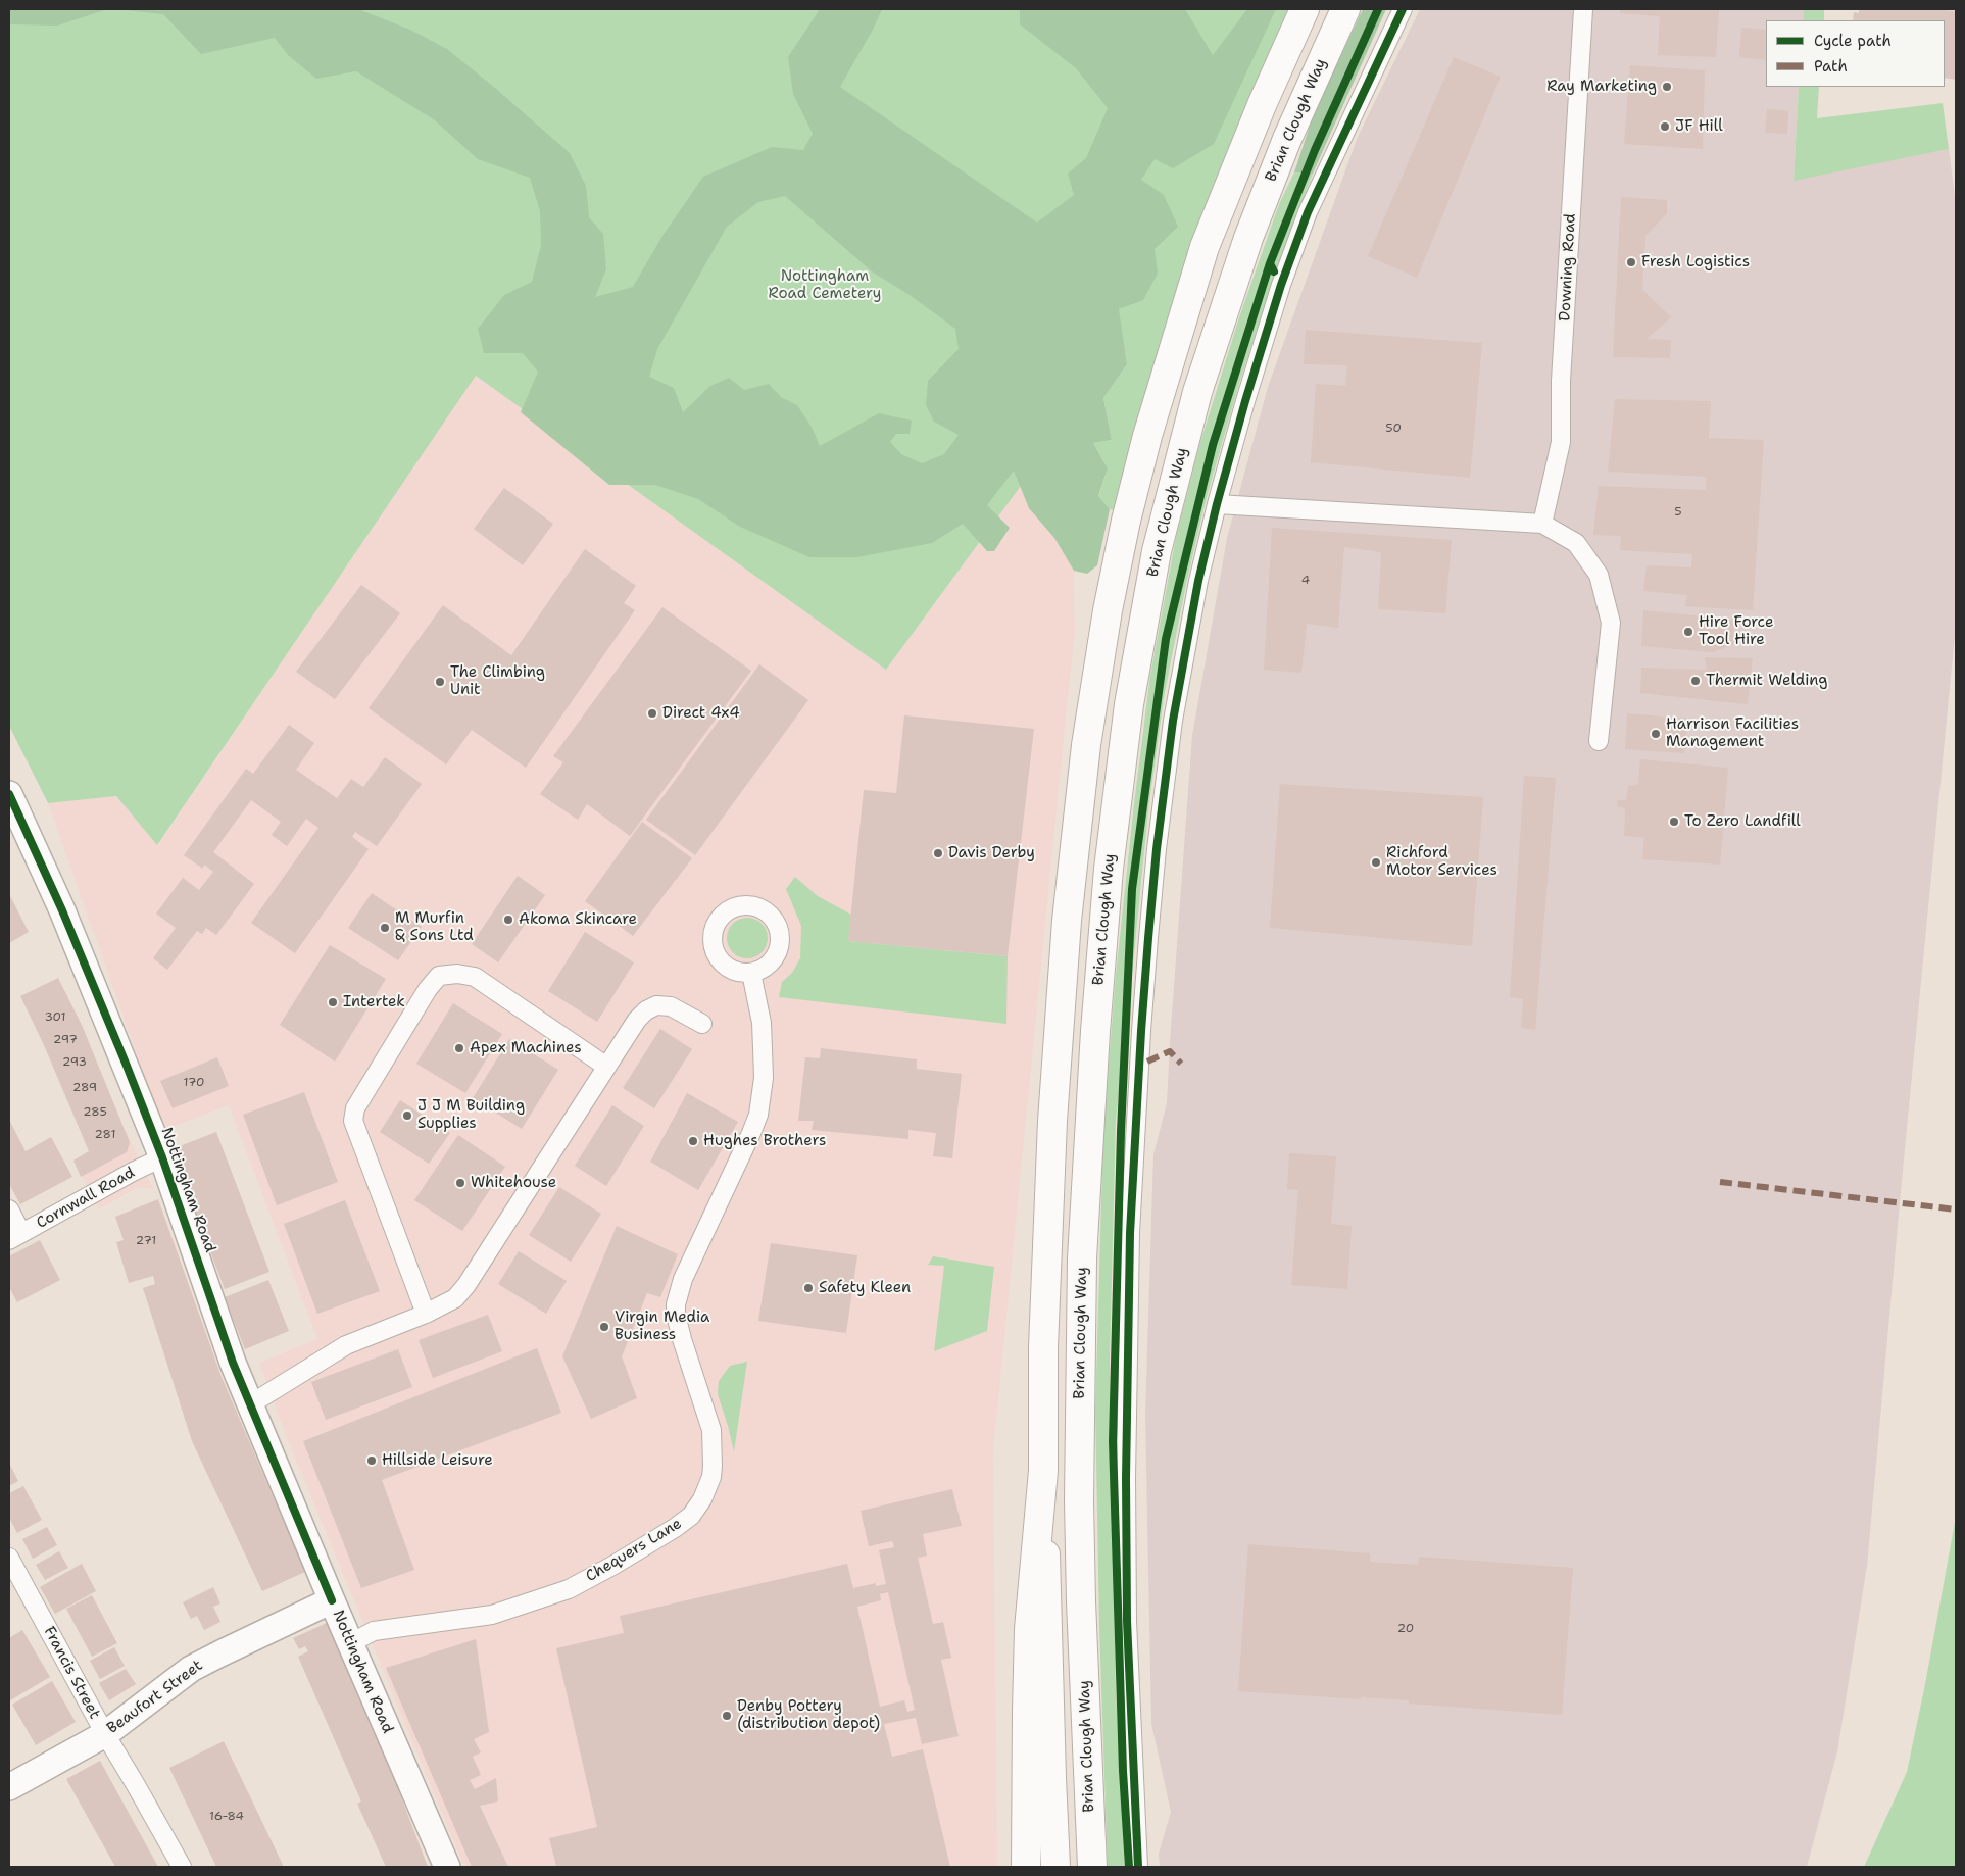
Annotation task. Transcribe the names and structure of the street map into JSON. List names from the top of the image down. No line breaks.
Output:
{"streets":{"main road":["Brian Clough Way"],"street":["Downing Road","Nottingham Road","Cornwall Road","Chequers Lane","Francis Street","Beaufort Street"]},"crossings":[["Nottingham Road","Cornwall Road"],["Nottingham Road","Chequers Lane"],["Nottingham Road","Beaufort Street"],["Francis Street","Beaufort Street"]],"parks":["Nottingham Road Cemetery"],"places":["Ray Marketing","JF Hill","Fresh Logistics","Hire Force Tool Hire","Thermit Welding","The Climbing Unit","Direct 4x4","Harrison Facilities Management","To Zero Landfill","Davis Derby","Richford Motor Services","Akoma Skincare","M Murfin & Sons Ltd","Intertek","Apex Machines","J J M Building Supplies","Hughes Brothers","Whitehouse","Safety Kleen","Virgin Media Business","Hillside Leisure","Denby Pottery (distribution depot)"],"house_numbers":["50","5","4","301","297","293","170","289","285","281","271","20","16-84"],"legend":["Cycle path","Path"]}
